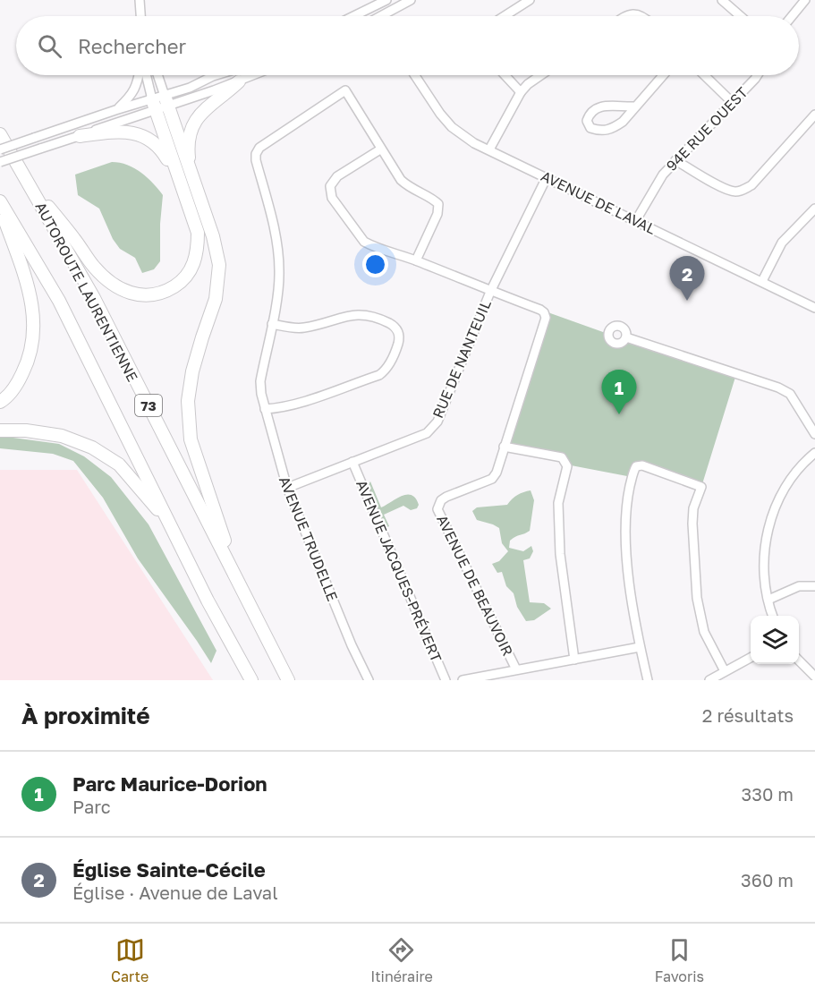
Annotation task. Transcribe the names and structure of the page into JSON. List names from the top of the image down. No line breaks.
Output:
{"streets":{"highway":["AUTOROUTE LAURENTIENNE","73"],"street":["94E RUE OUEST","AVENUE DE LAVAL","RUE DE NANTEUIL","AVENUE TRUDELLE","AVENUE JACQUES-PRÉVERT","AVENUE DE BEAUVOIR"]},"crossings":[["94E RUE OUEST","AVENUE DE LAVAL"],["AVENUE DE LAVAL","RUE DE NANTEUIL"],["RUE DE NANTEUIL","AVENUE TRUDELLE"],["RUE DE NANTEUIL","AVENUE JACQUES-PRÉVERT"],["RUE DE NANTEUIL","AVENUE DE BEAUVOIR"]],"page":{"search":"Rechercher","pins":["2","1"],"heading":["À proximité","2 résultats"],"list":[{"mark":"1","name":"Parc Maurice-Dorion","note":"Parc","value":"330 m"},{"mark":"2","name":"Église Sainte-Cécile","note":"Église · Avenue de Laval","value":"360 m"}],"nav":["Carte","Itinéraire","Favoris"]}}
